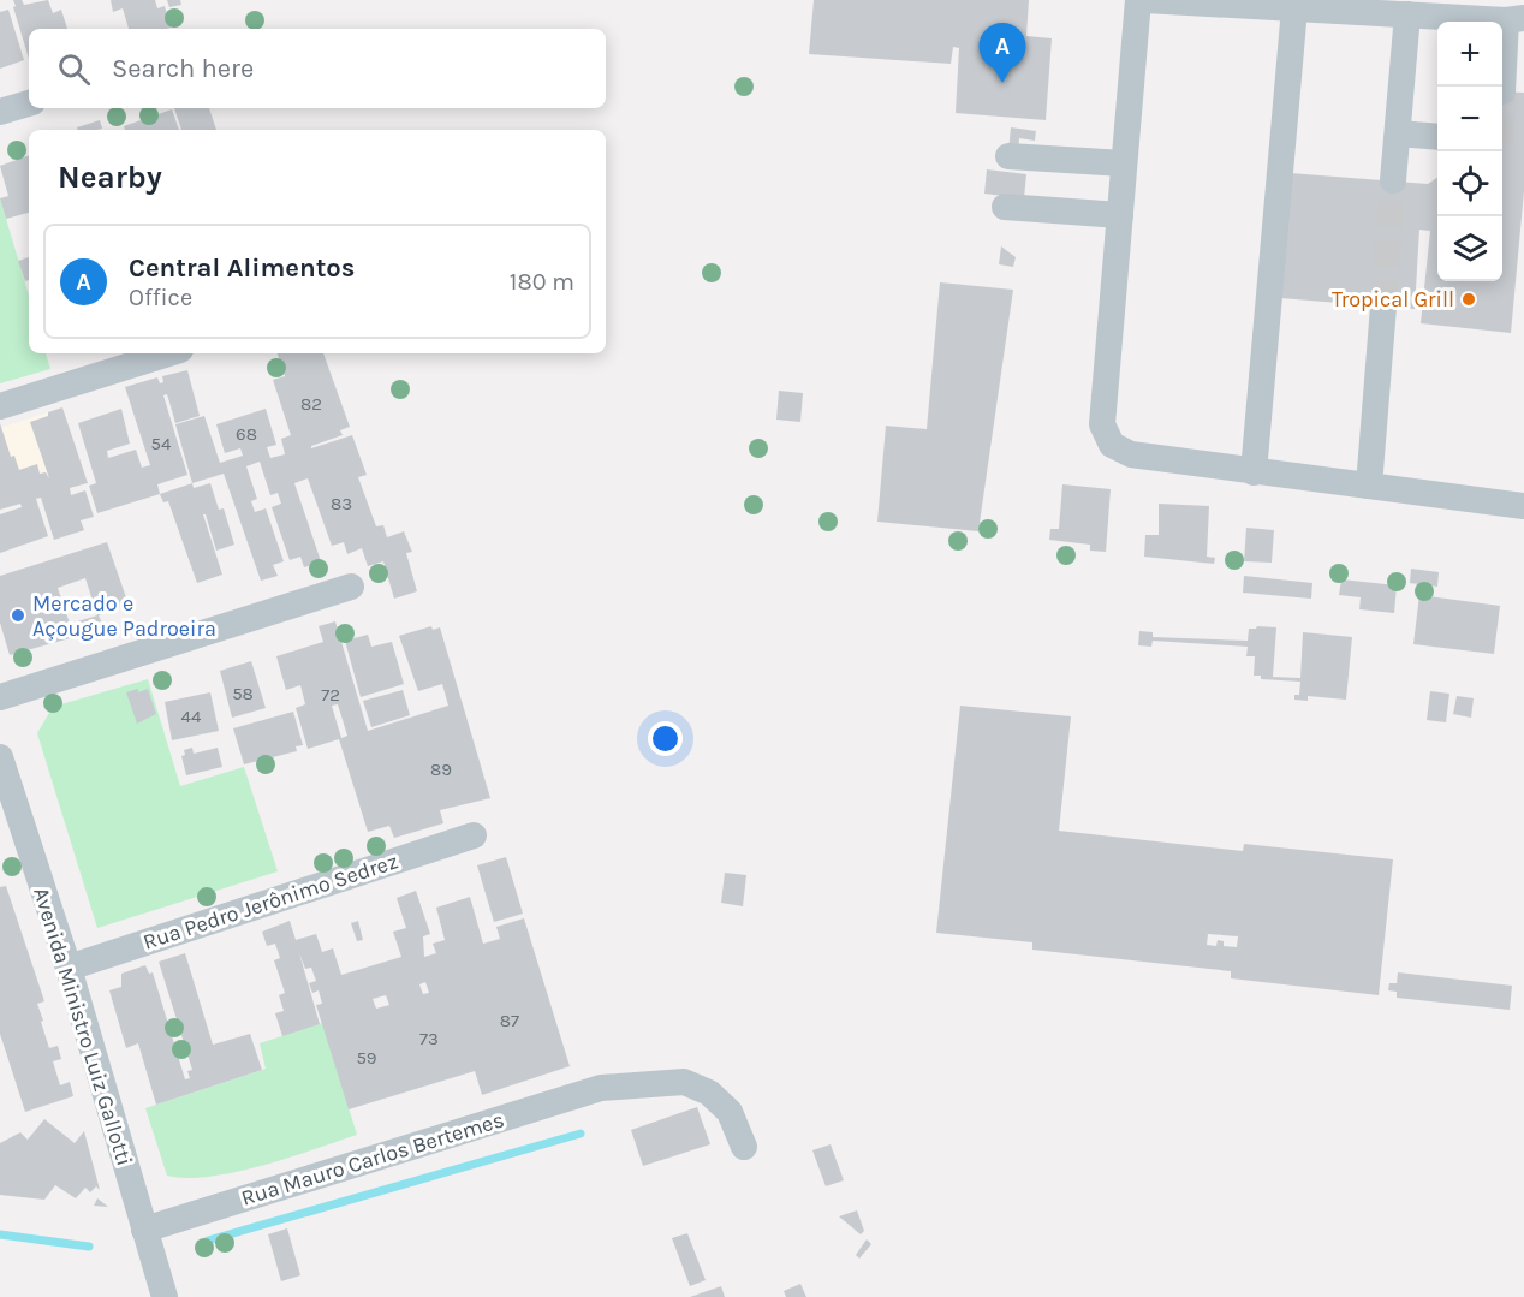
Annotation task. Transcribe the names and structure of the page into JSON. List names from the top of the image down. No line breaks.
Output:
{"streets":{"street":["Rua Pedro Jerônimo Sedrez","Avenida Ministro Luiz Gallotti","Rua Mauro Carlos Bertemes"]},"crossings":[["Rua Pedro Jerônimo Sedrez","Avenida Ministro Luiz Gallotti"],["Avenida Ministro Luiz Gallotti","Rua Mauro Carlos Bertemes"]],"places":["Tropical Grill","Mercado e Açougue Padroeira"],"house_numbers":["82","68","54","83","58","72","44","89","87","73","59"],"page":{"map_buttons":["+","−"],"pins":"A","search":"Search here","heading":"Nearby","list":[{"mark":"A","name":"Central Alimentos","note":"Office","value":"180 m"}]}}
